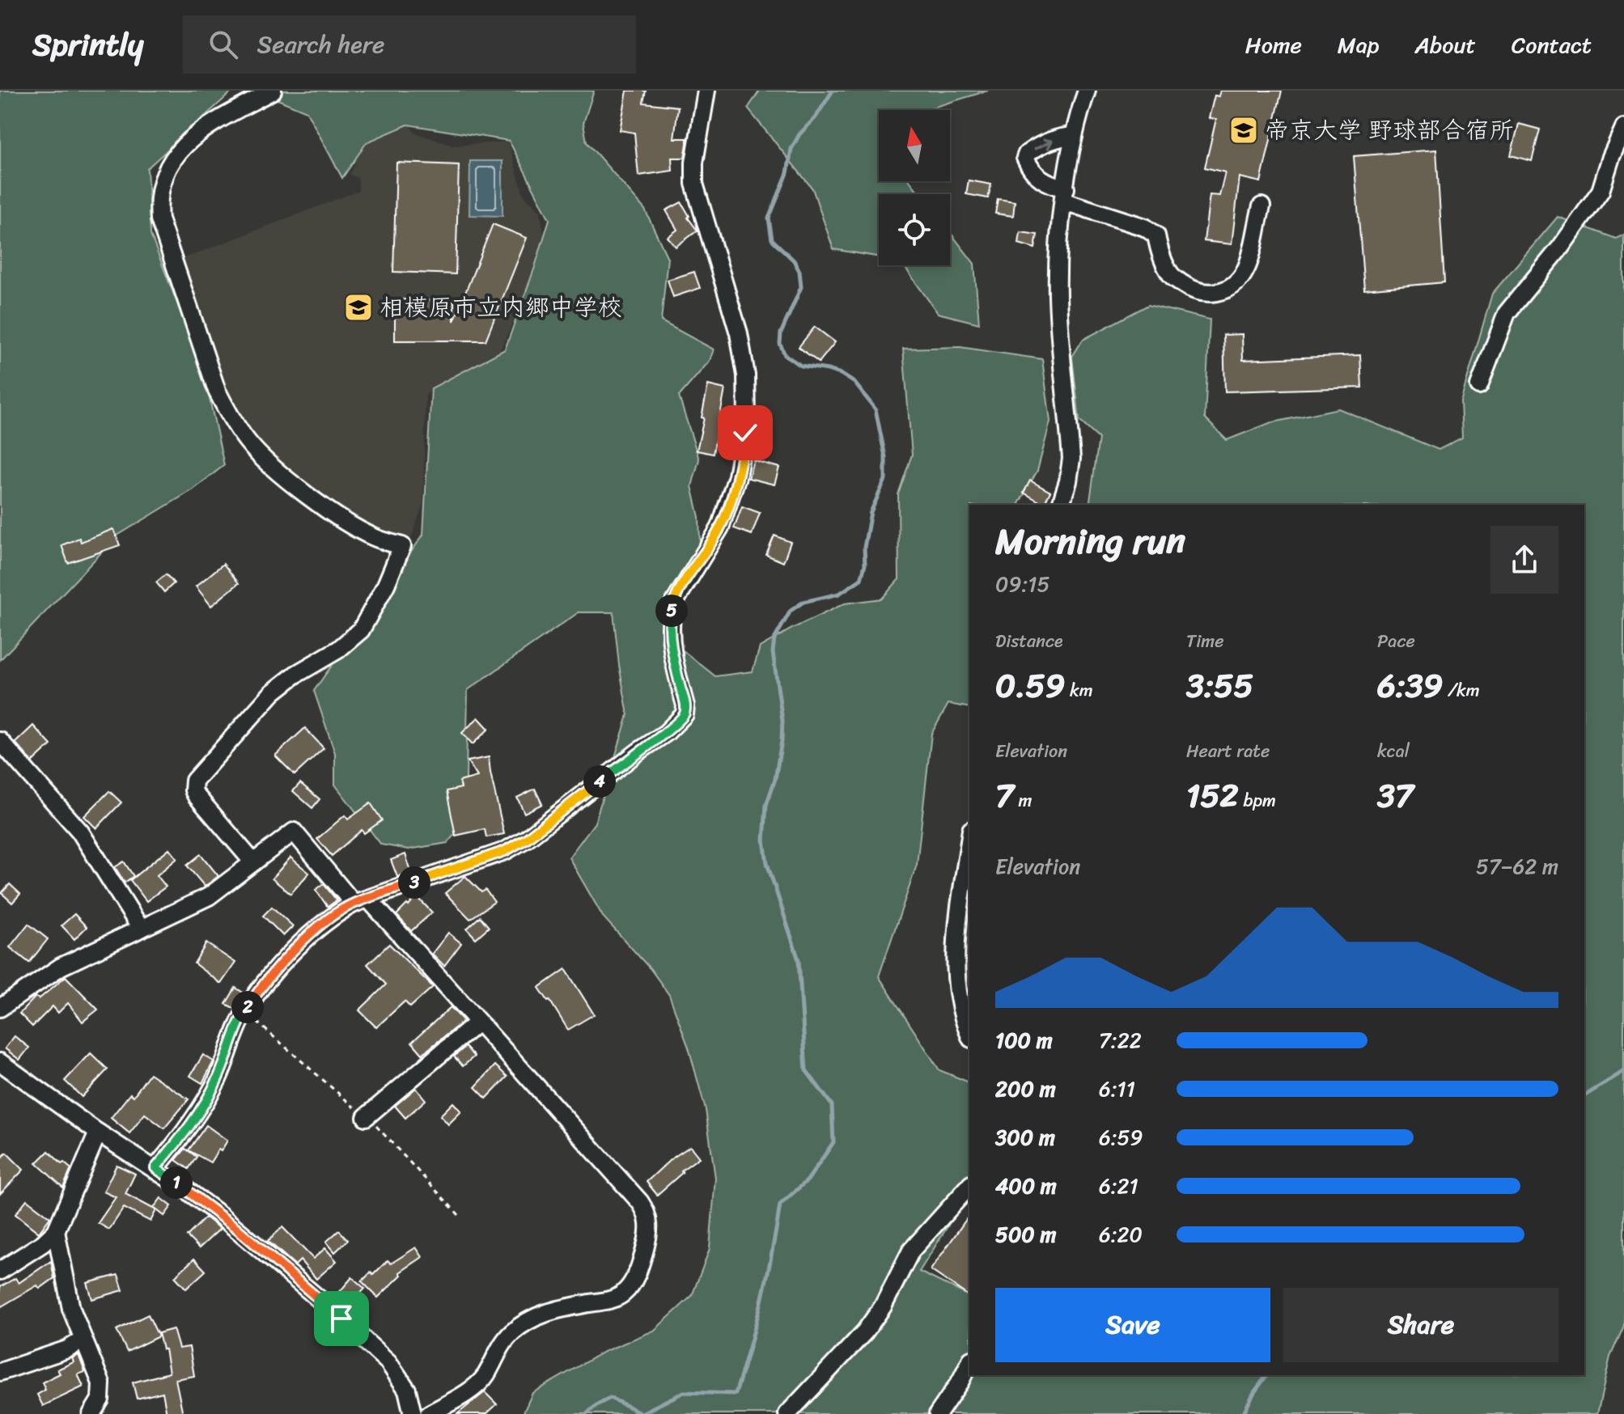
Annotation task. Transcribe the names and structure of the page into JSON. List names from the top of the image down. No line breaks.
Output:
{"places":{"school or university":["帝京大学 野球部合宿所","相模原市立内郷中学校"]},"north":"top","page":{"header":"Sprintly","search":"Search here","nav":["Home","Map","About","Contact"],"heading":["Morning run","09:15"],"pins":["5","4","3","2","1"],"stats":[["Distance","0.59 km"],["Time","3:55"],["Pace","6:39 /km"],["Elevation","7 m"],["Heart rate","152 bpm"],["kcal","37"]],"chart":["Elevation","57–62 m"],"list":[{"name":"100 m","note":"7:22"},{"name":"200 m","note":"6:11"},{"name":"300 m","note":"6:59"},{"name":"400 m","note":"6:21"},{"name":"500 m","note":"6:20"}],"buttons":["Save","Share"]}}
